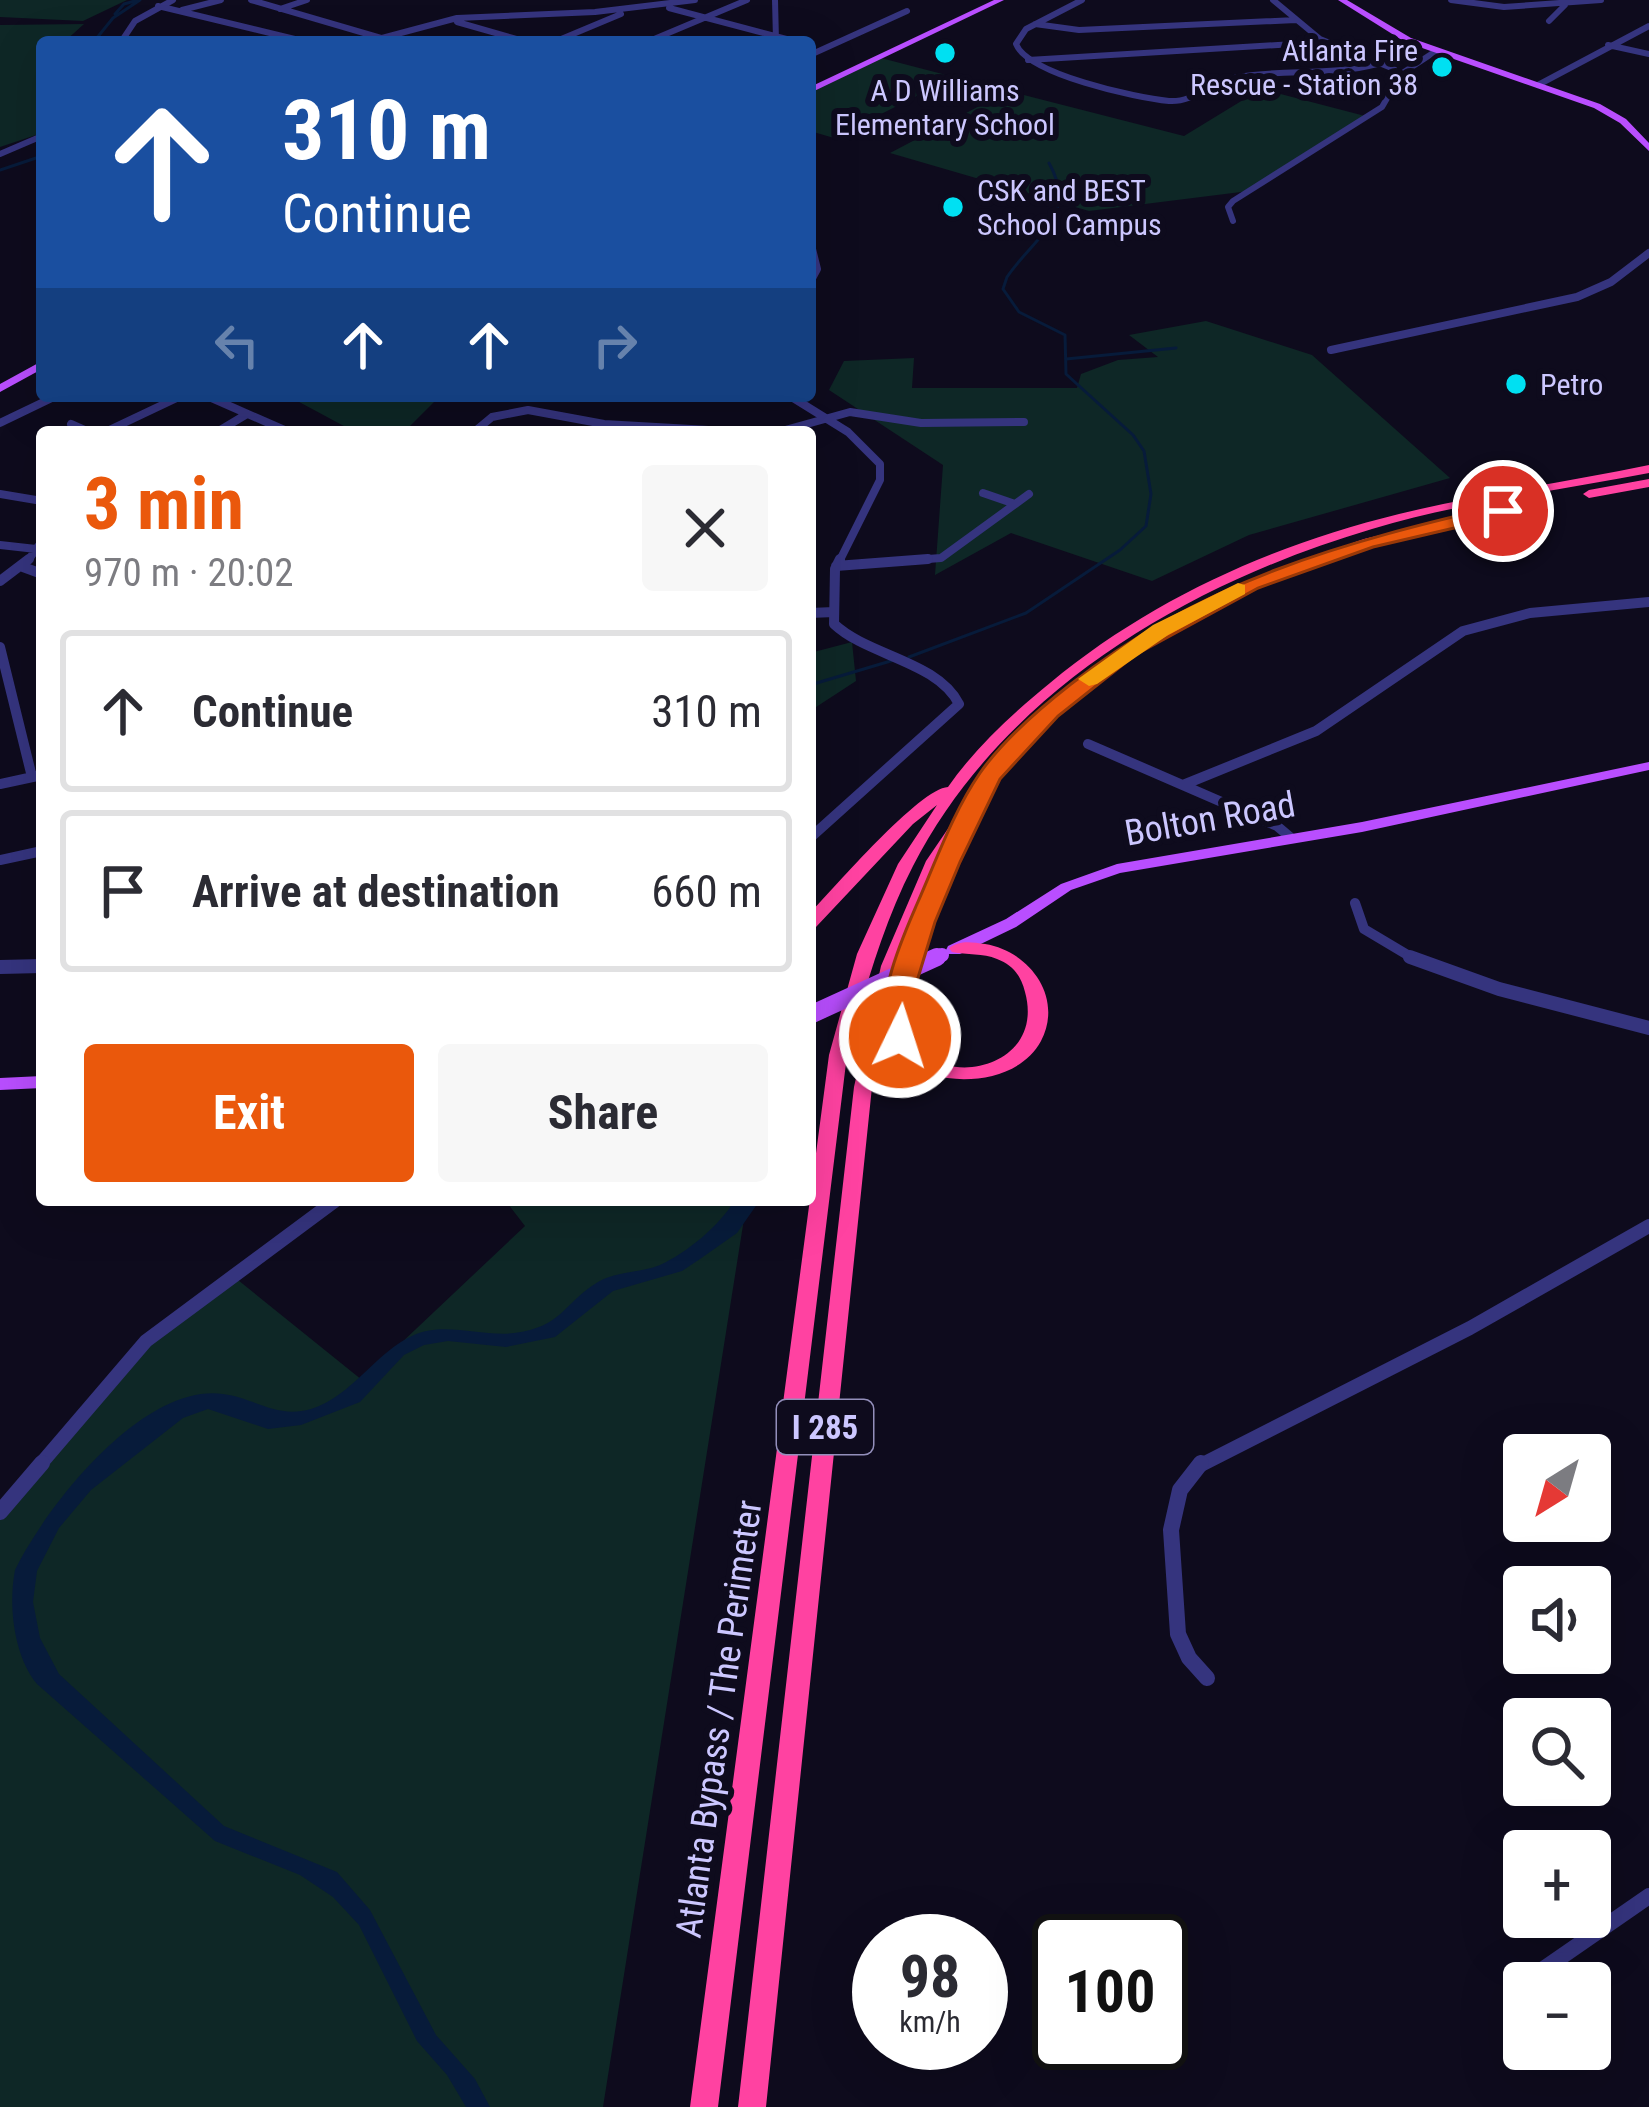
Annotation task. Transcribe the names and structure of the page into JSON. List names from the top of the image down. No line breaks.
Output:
{"streets":{"highway":["I 285","Atlanta Bypass / The Perimeter"],"main road":["Bolton Road"]},"places":["A D Williams Elementary School","Atlanta Fire Rescue - Station 38","CSK and BEST School Campus","Petro"],"north":"bottom left","page":{"turn":["310 m","Continue"],"heading":["3 min","970 m · 20:02"],"list":[{"name":"Continue","value":"310 m"},{"name":"Arrive at destination","value":"660 m"}],"buttons":["Exit","Share"],"map_buttons":["+","−"],"speed":"98 km/h","limit":"100"}}
